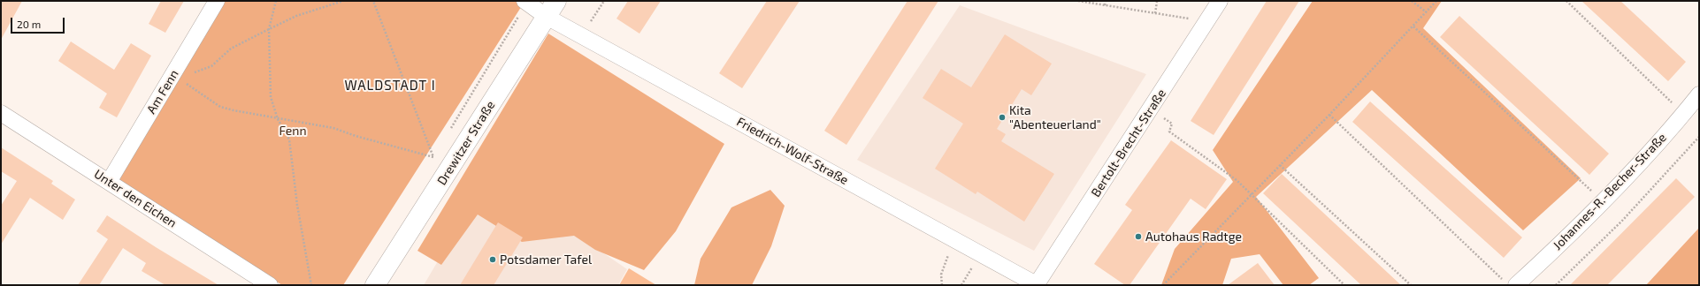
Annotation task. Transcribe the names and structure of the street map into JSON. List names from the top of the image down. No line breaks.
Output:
{"streets":{"street":["Am Fenn","Drewitzer Straße","Bertolt-Brecht-Straße","Friedrich-Wolf-Straße","Johannes-R.-Becher-Straße","Unter den Eichen"]},"crossings":[["Am Fenn","Unter den Eichen"],["Drewitzer Straße","Friedrich-Wolf-Straße"],["Bertolt-Brecht-Straße","Friedrich-Wolf-Straße"]],"districts":["WALDSTADT I"],"parks":["Fenn"],"places":["Kita \"Abenteuerland\"","Autohaus Radtge","Potsdamer Tafel"],"scale_bar":"20 m"}
